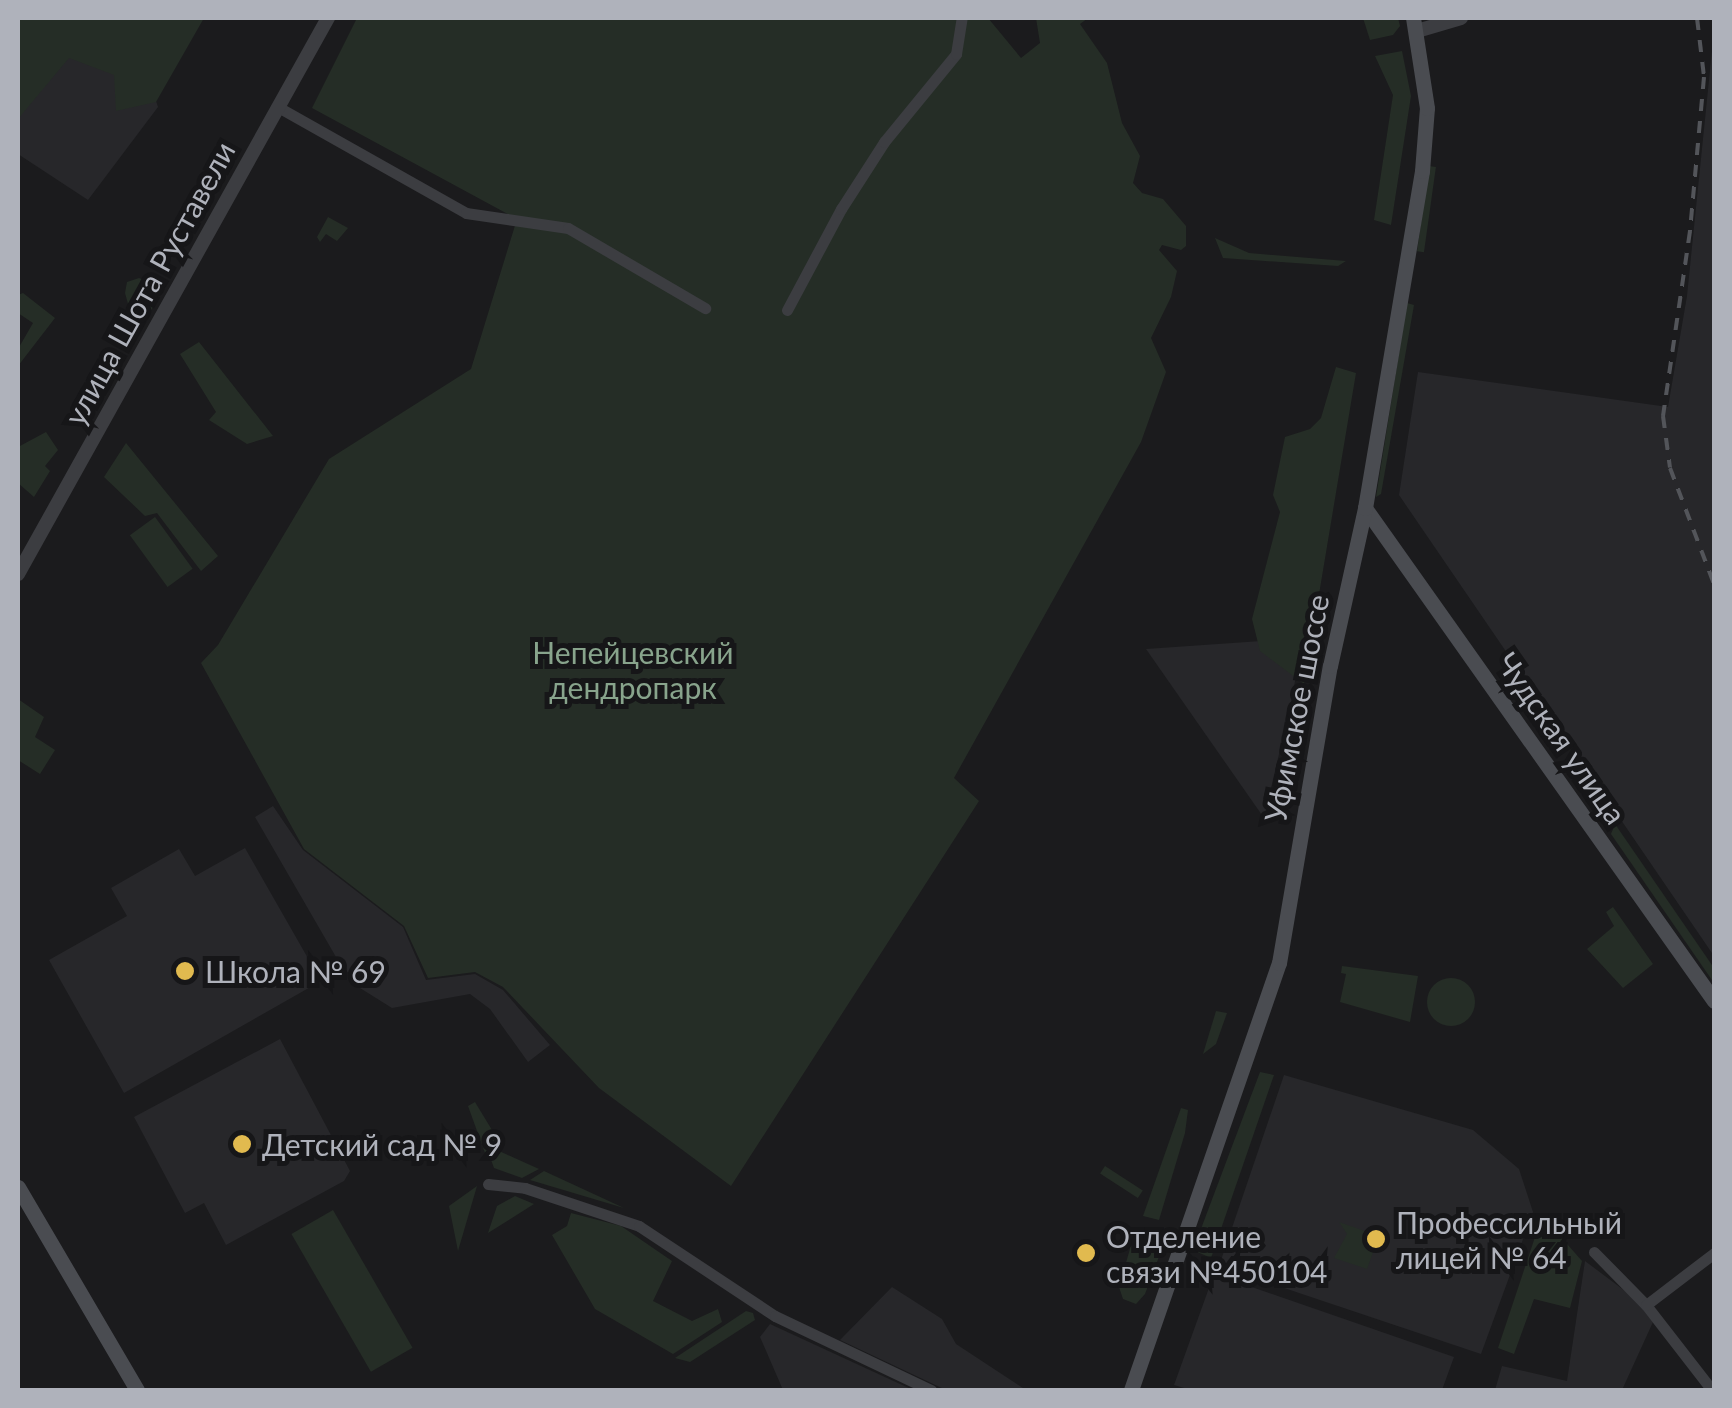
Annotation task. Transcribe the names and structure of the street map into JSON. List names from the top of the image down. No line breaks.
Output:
{"streets":{"main road":["Уфимское шоссе","Чудская улица"],"street":["улица Шота Руставели"]},"crossings":[["Уфимское шоссе","Чудская улица"]],"parks":["Непейцевский дендропарк"],"places":["Школа № 69","Детский сад № 9","Профессильный лицей № 64","Отделение связи №450104"]}
